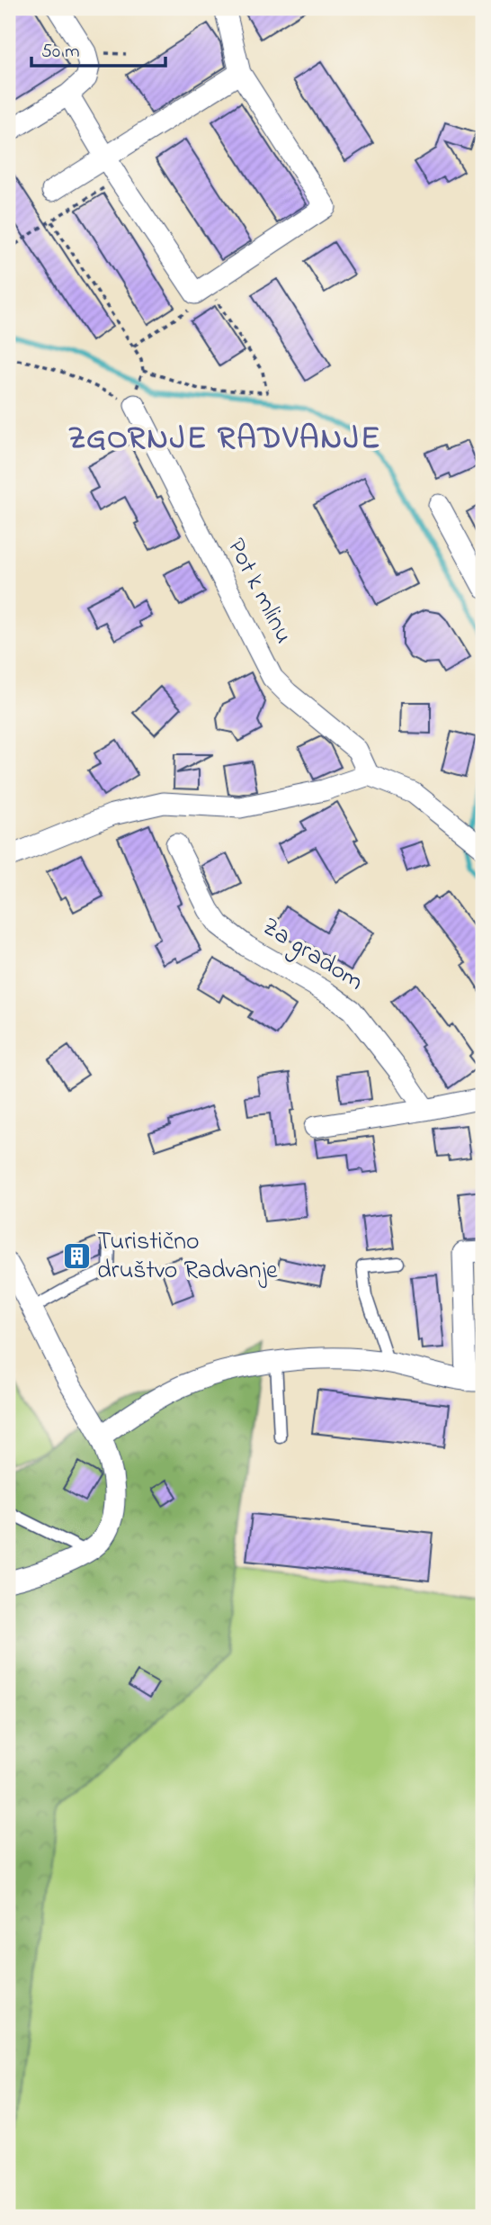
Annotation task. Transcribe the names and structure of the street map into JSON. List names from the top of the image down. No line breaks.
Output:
{"streets":{"street":["Pot k mlinu","Za gradom"]},"districts":["ZGORNJE RADVANJE"],"places":{"building":["Turistično društvo Radvanje"]},"scale_bar":"50 m"}
